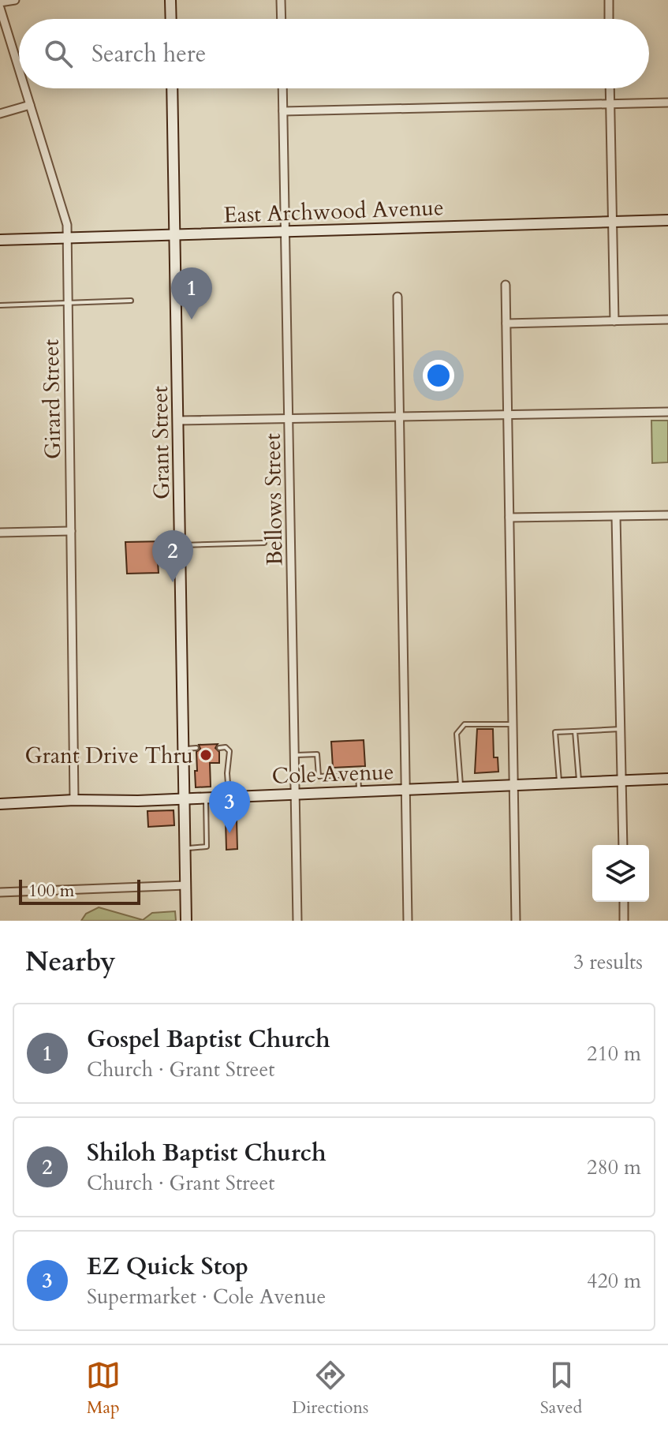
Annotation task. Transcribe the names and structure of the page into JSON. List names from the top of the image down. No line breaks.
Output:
{"streets":{"street":["East Archwood Avenue","Girard Street","Grant Street","Bellows Street","Cole Avenue"]},"crossings":[["East Archwood Avenue","Girard Street"],["East Archwood Avenue","Grant Street"],["East Archwood Avenue","Bellows Street"],["Girard Street","Cole Avenue"],["Grant Street","Cole Avenue"],["Bellows Street","Cole Avenue"]],"places":["Grant Drive Thru"],"scale_bar":"100 m","page":{"search":"Search here","pins":["1","2","3"],"scale":"100 m","heading":["Nearby","3 results"],"list":[{"mark":"1","name":"Gospel Baptist Church","note":"Church · Grant Street","value":"210 m"},{"mark":"2","name":"Shiloh Baptist Church","note":"Church · Grant Street","value":"280 m"},{"mark":"3","name":"EZ Quick Stop","note":"Supermarket · Cole Avenue","value":"420 m"}],"nav":["Map","Directions","Saved"]}}
